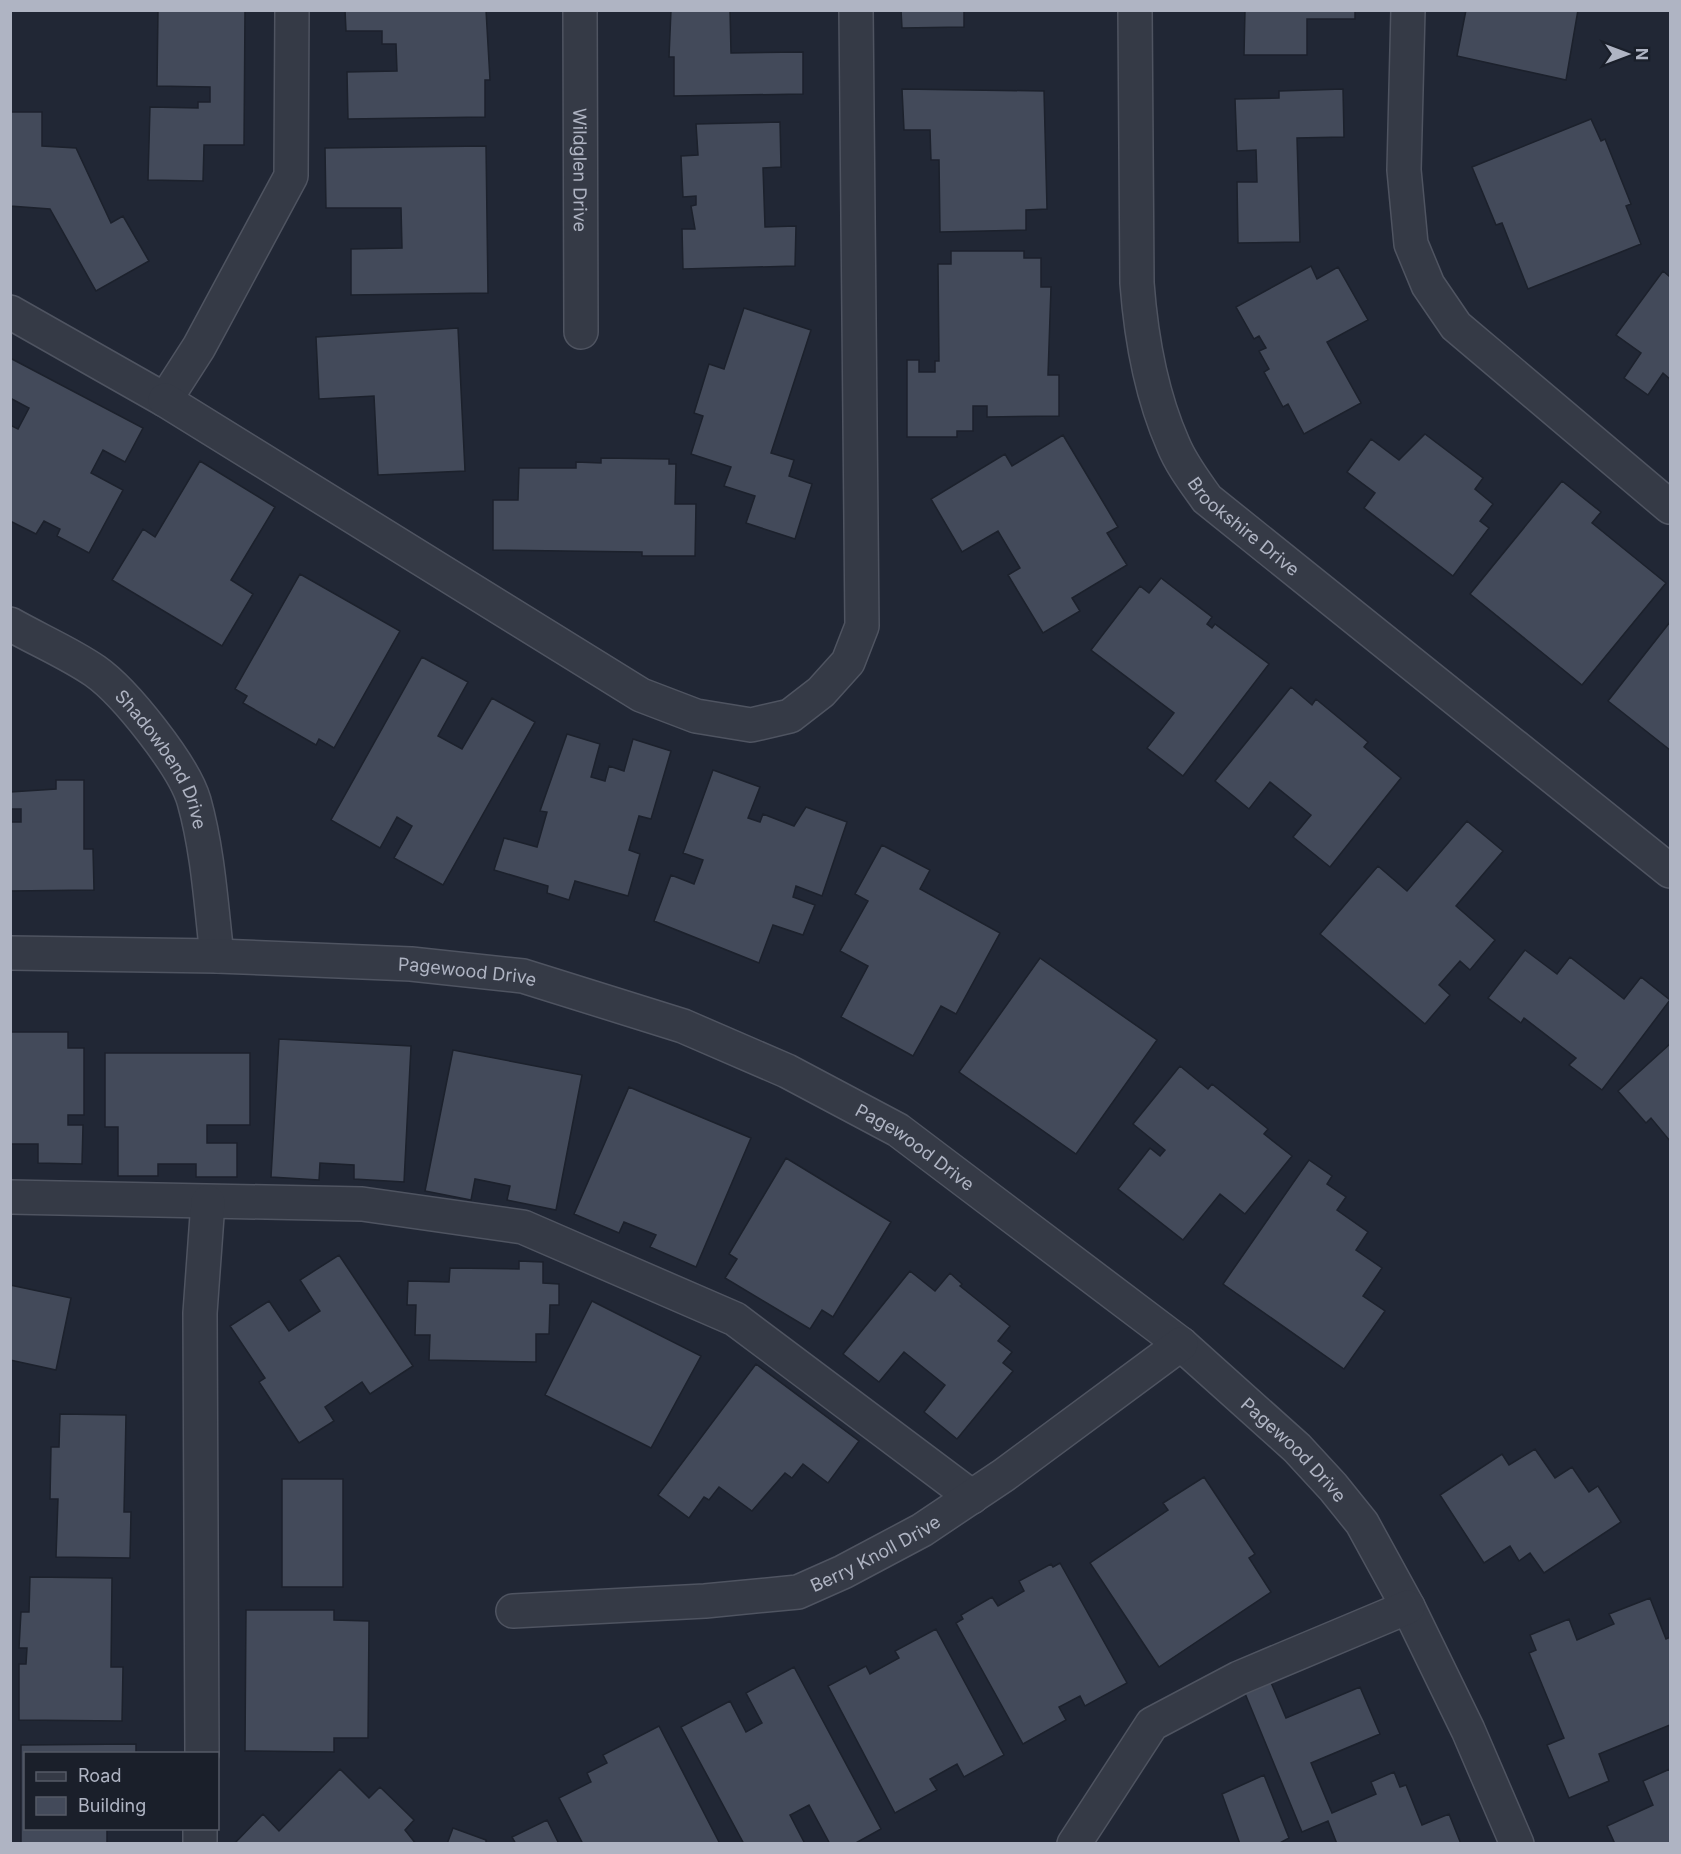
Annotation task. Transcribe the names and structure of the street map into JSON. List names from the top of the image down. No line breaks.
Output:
{"streets":{"street":["Wildglen Drive","Brookshire Drive","Shadowbend Drive","Pagewood Drive","Berry Knoll Drive"]},"crossings":[["Shadowbend Drive","Pagewood Drive"],["Pagewood Drive","Berry Knoll Drive"]],"legend":["Road","Building"],"north":"right"}
